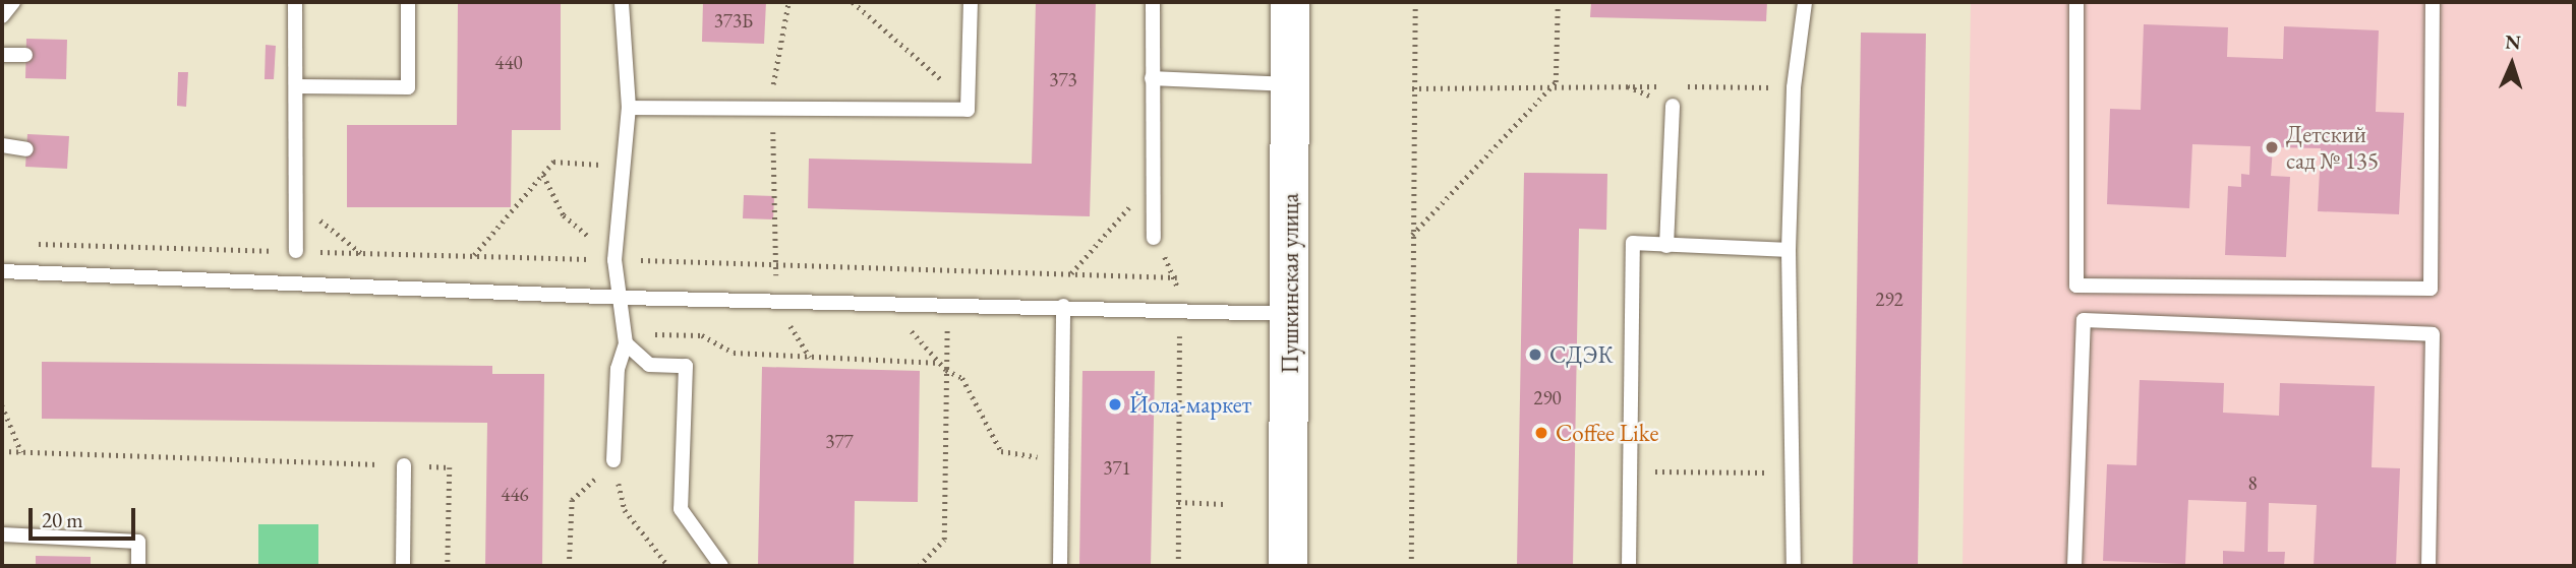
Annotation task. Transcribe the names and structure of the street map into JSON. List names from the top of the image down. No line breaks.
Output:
{"streets":{"main road":["Пушкинская улица"]},"places":["Детский сад № 135","СДЭК","Йола-маркет","Coffee Like"],"house_numbers":["373Б","440","373","292","290","377","371","8","446"],"scale_bar":"20 m","north":"top"}
